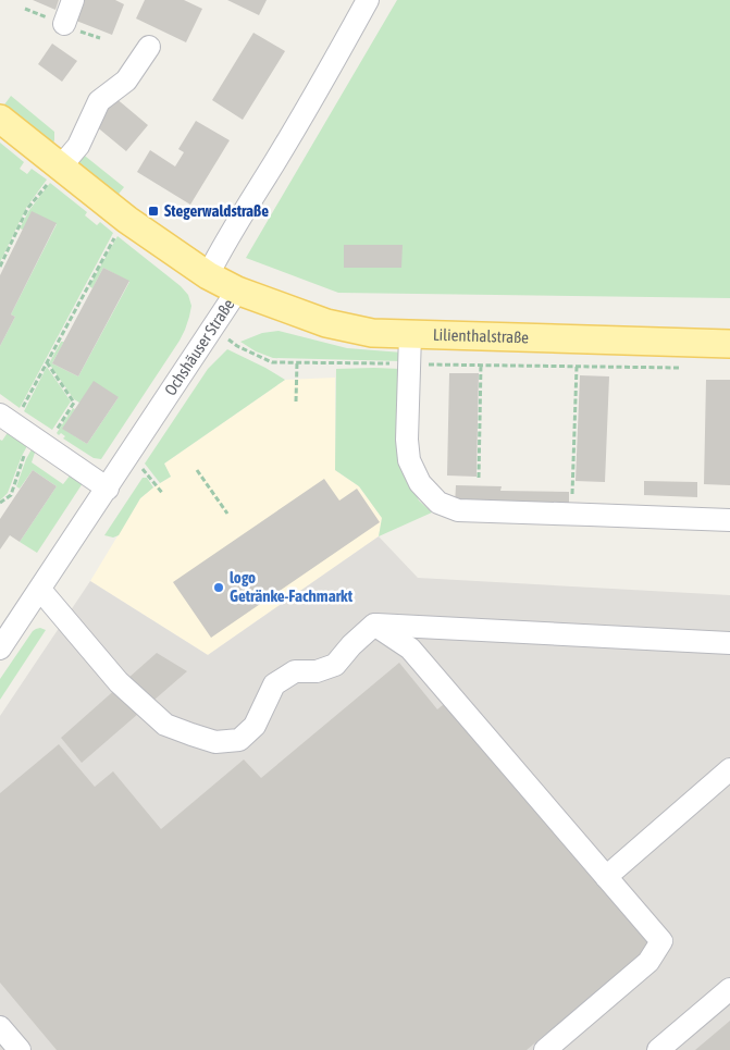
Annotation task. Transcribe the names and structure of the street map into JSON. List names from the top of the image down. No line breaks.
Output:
{"streets":{"main road":["Lilienthalstraße","Ochshäuser Straße"]},"crossings":[["Lilienthalstraße","Ochshäuser Straße"]],"places":{"transit":["Stegerwaldstraße"],"other":["logo Getränke-Fachmarkt"]}}
